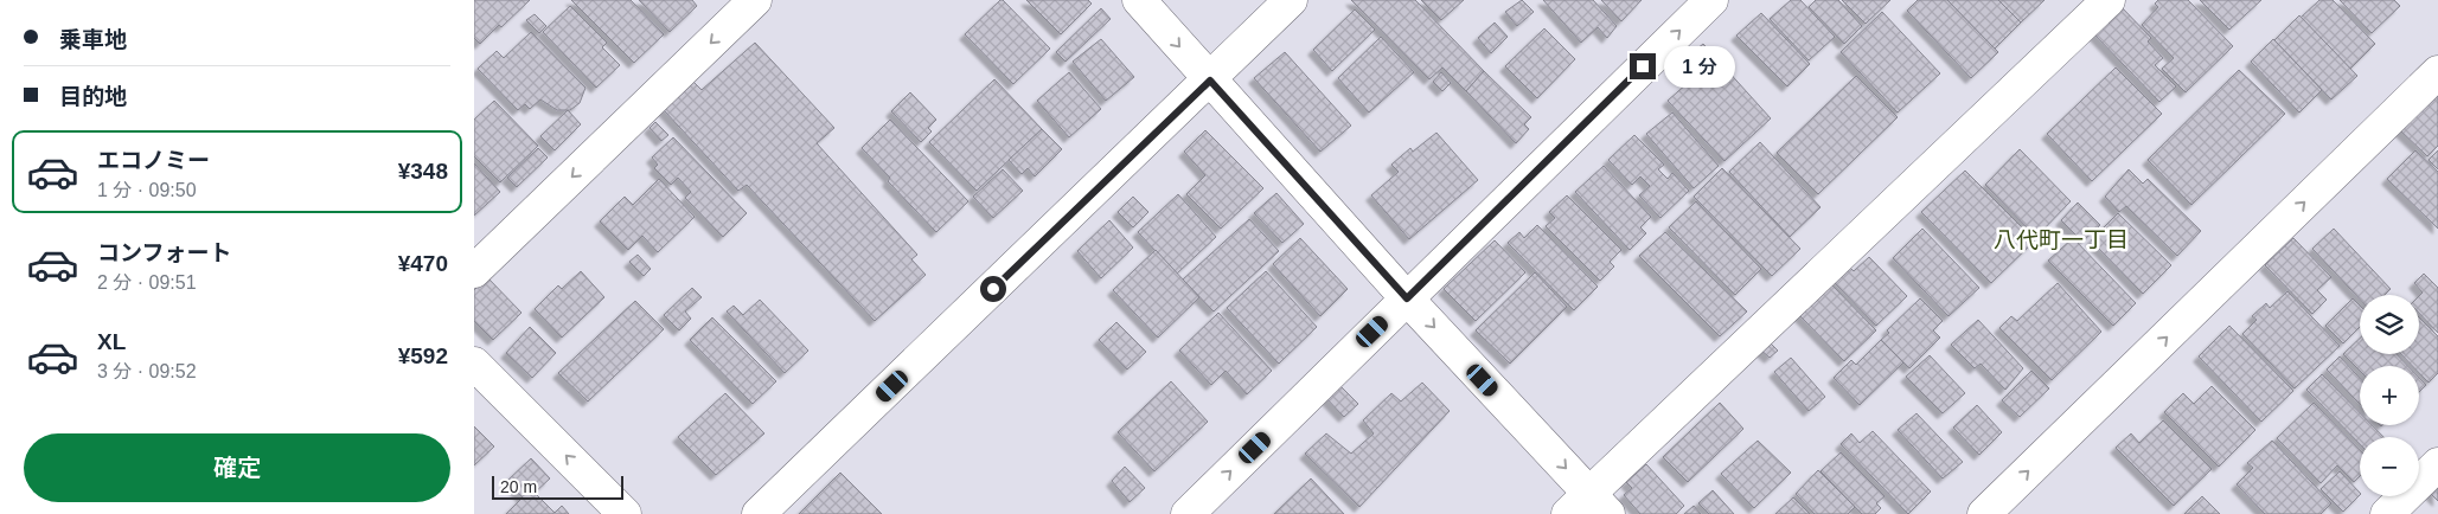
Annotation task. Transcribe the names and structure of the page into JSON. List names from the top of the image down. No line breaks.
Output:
{"districts":["八代町一丁目"],"scale_bar":"20 m","page":{"banner":["乗車地","目的地"],"bubble":"1 分","list":[{"name":"エコノミー","note":"1 分 · 09:50","value":"¥348"},{"name":"コンフォート","note":"2 分 · 09:51","value":"¥470"},{"name":"XL","note":"3 分 · 09:52","value":"¥592"}],"map_buttons":["+","−"],"buttons":"確定","scale":"20 m"}}
